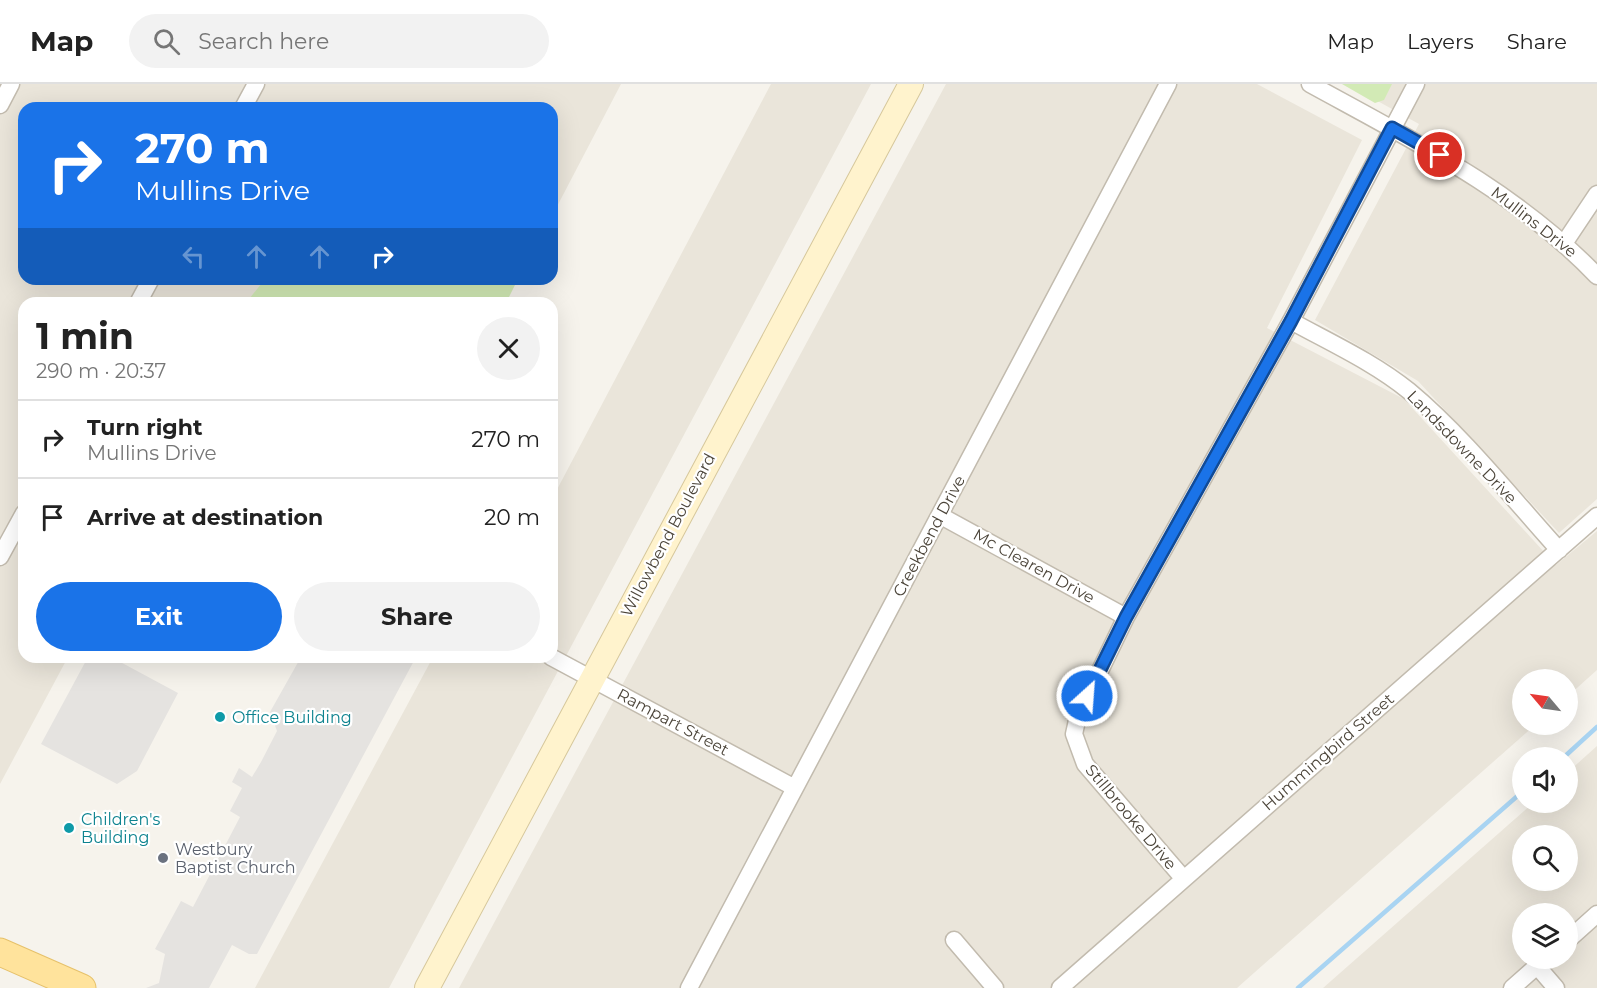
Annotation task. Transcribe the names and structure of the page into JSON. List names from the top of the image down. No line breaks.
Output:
{"streets":{"main road":["Willowbend Boulevard"],"street":["Mullins Drive","Landsdowne Drive","Creekbend Drive","Mc Clearen Drive","Rampart Street","Hummingbird Street","Stillbrooke Drive"]},"crossings":[["Mullins Drive","Stillbrooke Drive"],["Landsdowne Drive","Hummingbird Street"],["Landsdowne Drive","Stillbrooke Drive"],["Willowbend Boulevard","Rampart Street"],["Creekbend Drive","Mc Clearen Drive"],["Creekbend Drive","Rampart Street"],["Mc Clearen Drive","Stillbrooke Drive"],["Hummingbird Street","Stillbrooke Drive"]],"places":["Office Building","Children's Building","Westbury Baptist Church"],"north":"top left","page":{"header":"Map","search":"Search here","nav":["Map","Layers","Share"],"turn":["270 m","Mullins Drive"],"heading":["1 min","290 m · 20:37"],"list":[{"name":"Turn right","note":"Mullins Drive","value":"270 m"},{"name":"Arrive at destination","value":"20 m"}],"buttons":["Exit","Share"]}}
